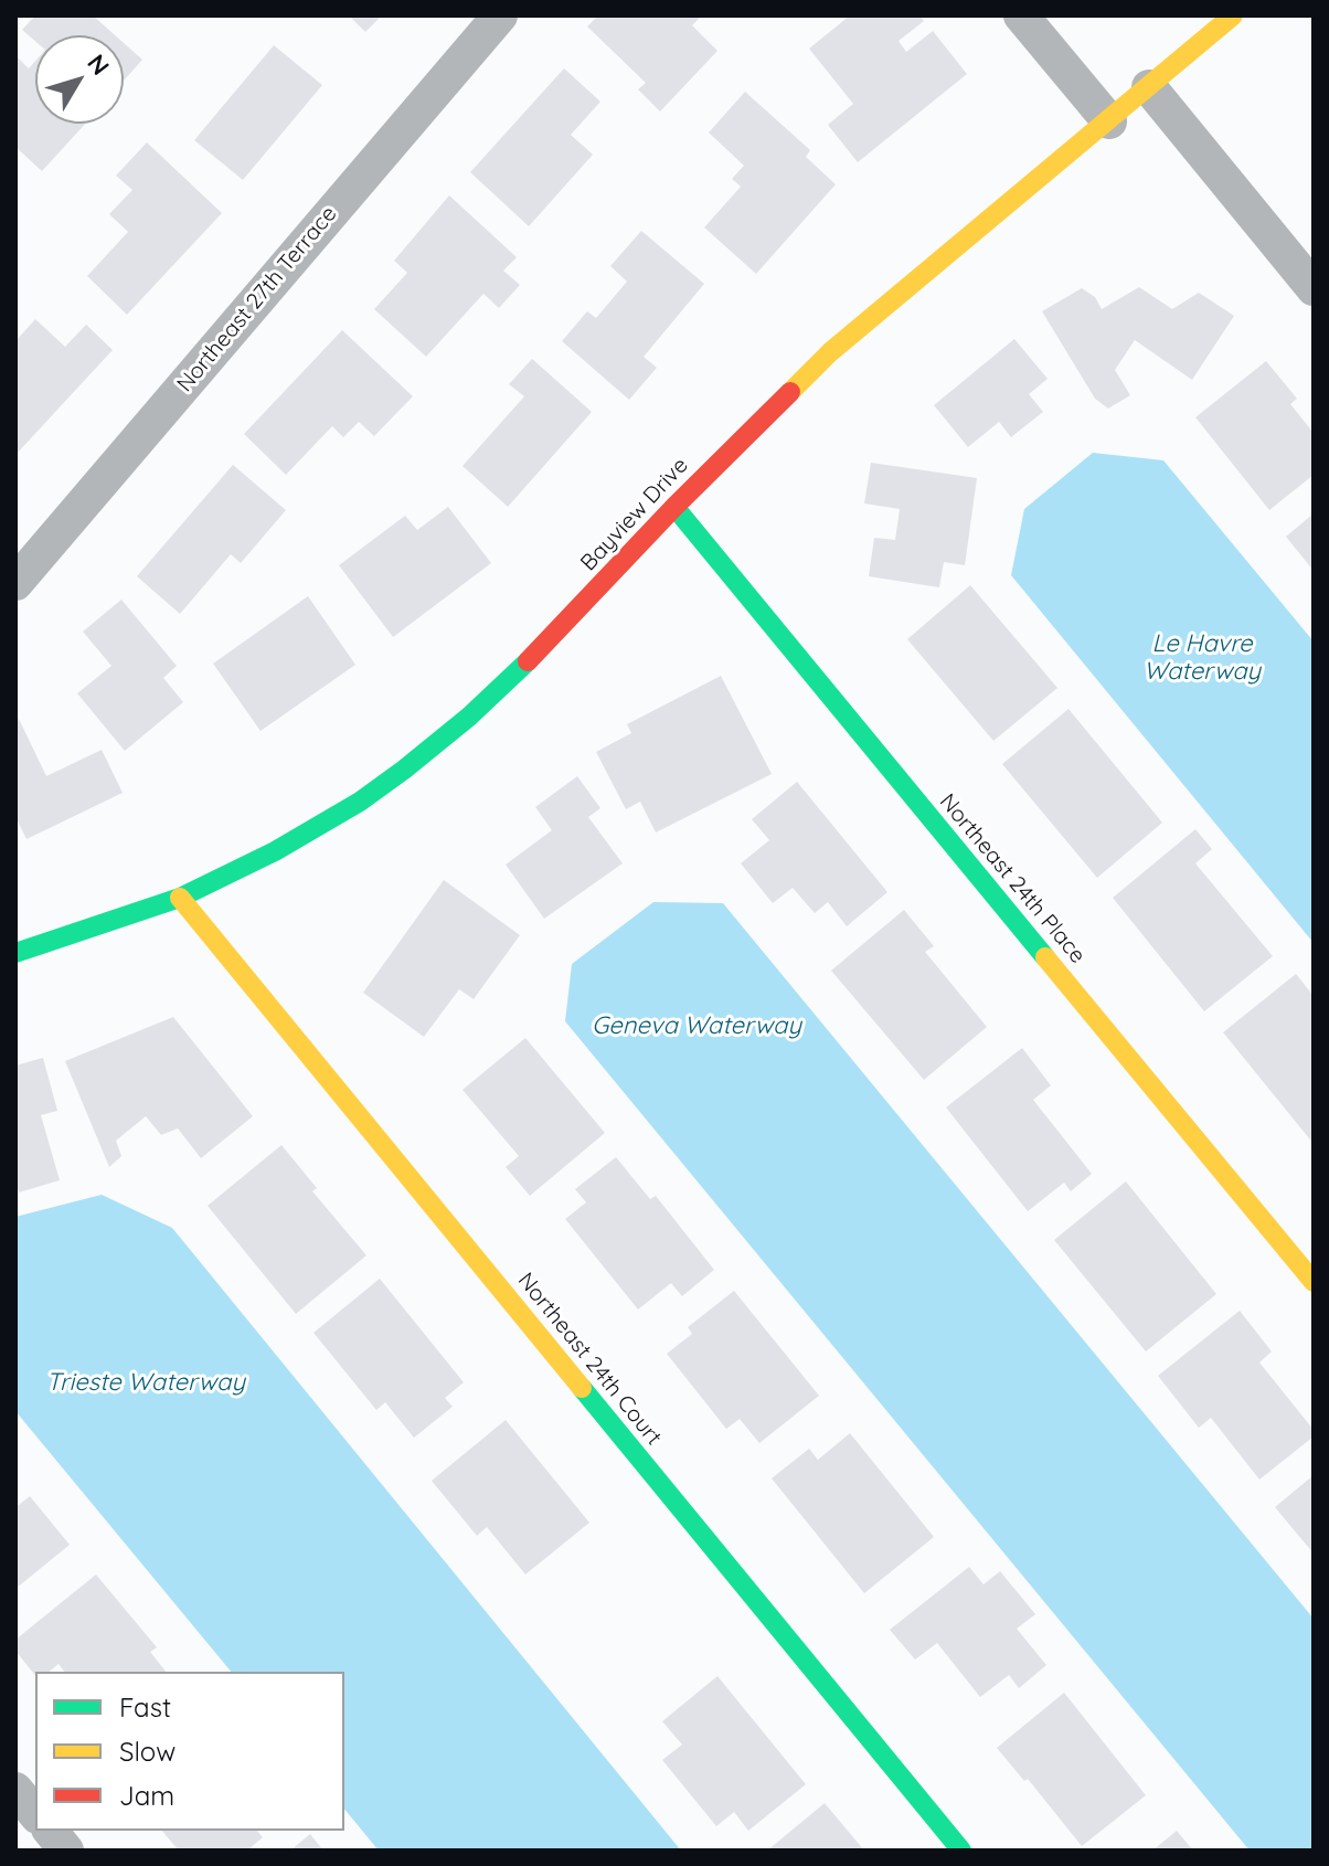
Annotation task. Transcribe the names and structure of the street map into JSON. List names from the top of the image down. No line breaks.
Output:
{"streets":{"street":["Northeast 27th Terrace","Bayview Drive","Northeast 24th Place","Northeast 24th Court"]},"crossings":[["Bayview Drive","Northeast 24th Place"],["Bayview Drive","Northeast 24th Court"]],"water":["Le Havre Waterway","Geneva Waterway","Trieste Waterway"],"legend":["Fast","Slow","Jam"],"north":"top right"}
